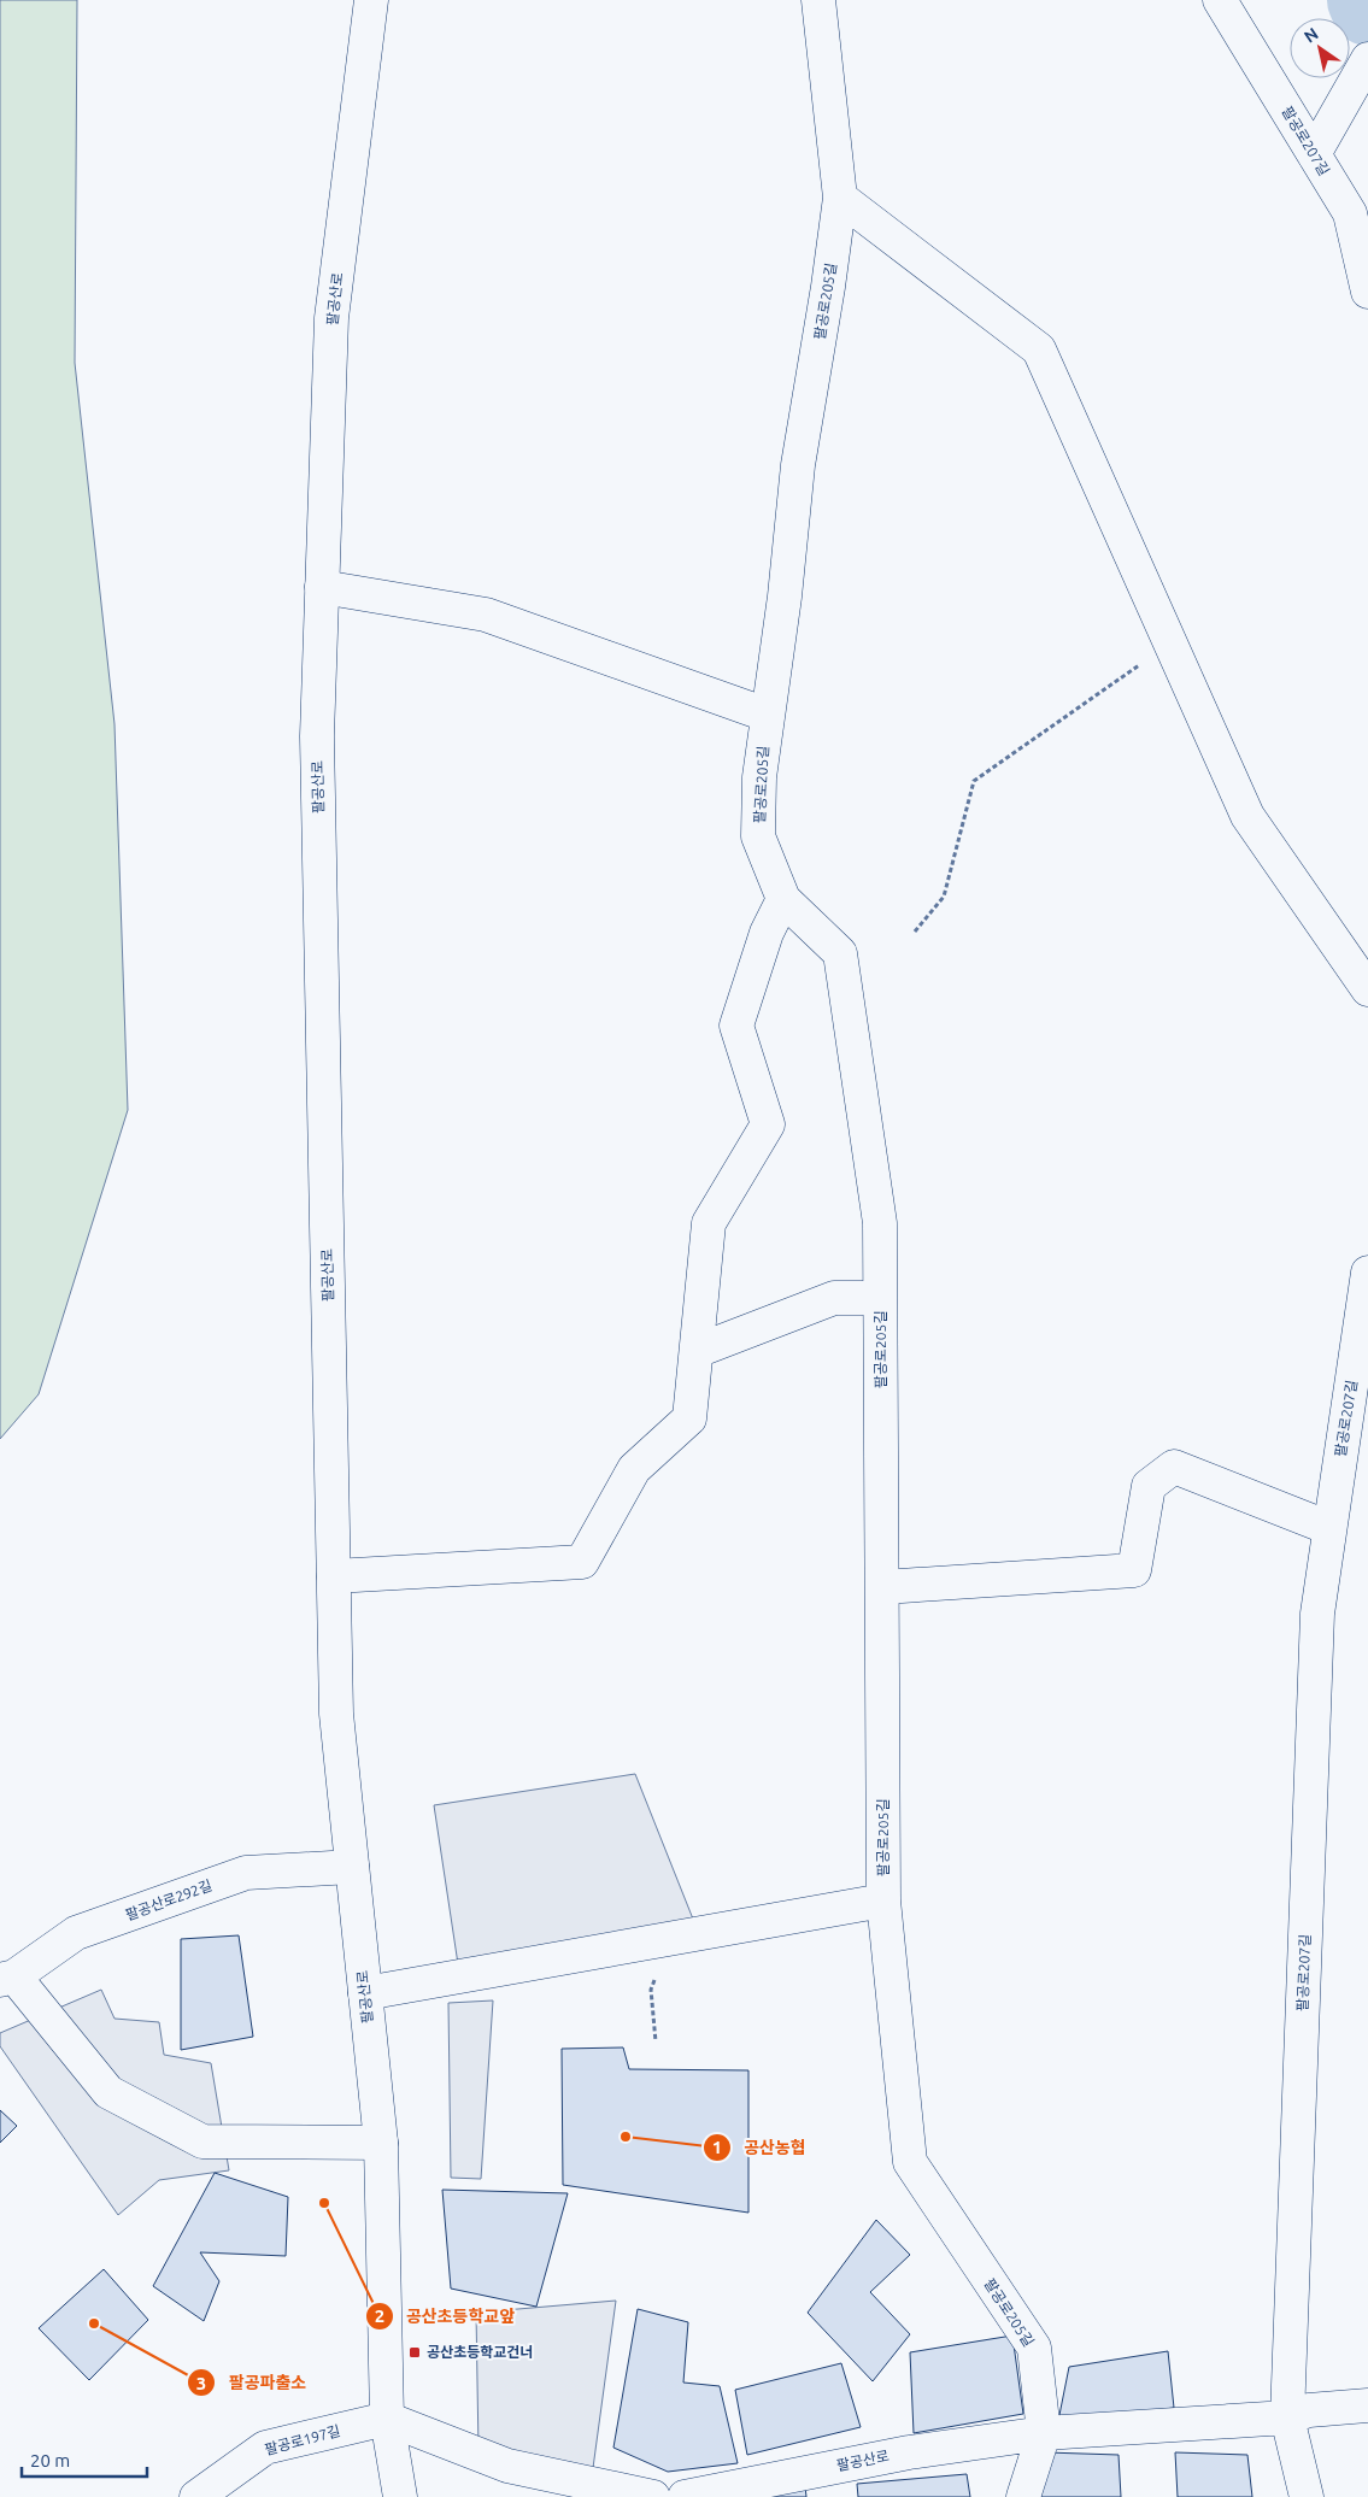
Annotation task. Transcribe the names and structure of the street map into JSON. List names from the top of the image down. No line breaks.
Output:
{"streets":{"street":["팔공로207길","팔공산로","팔공로205길","팔공산로292길","팔공로197길"]},"crossings":[["팔공로207길","팔공산로"],["팔공산로","팔공로205길"],["팔공산로","팔공산로292길"],["팔공산로","팔공로197길"]],"places":{"other":["공산농협","공산초등학교앞","팔공파출소"],"transit":["공산초등학교건너"]},"scale_bar":"20 m","north":"top left"}
